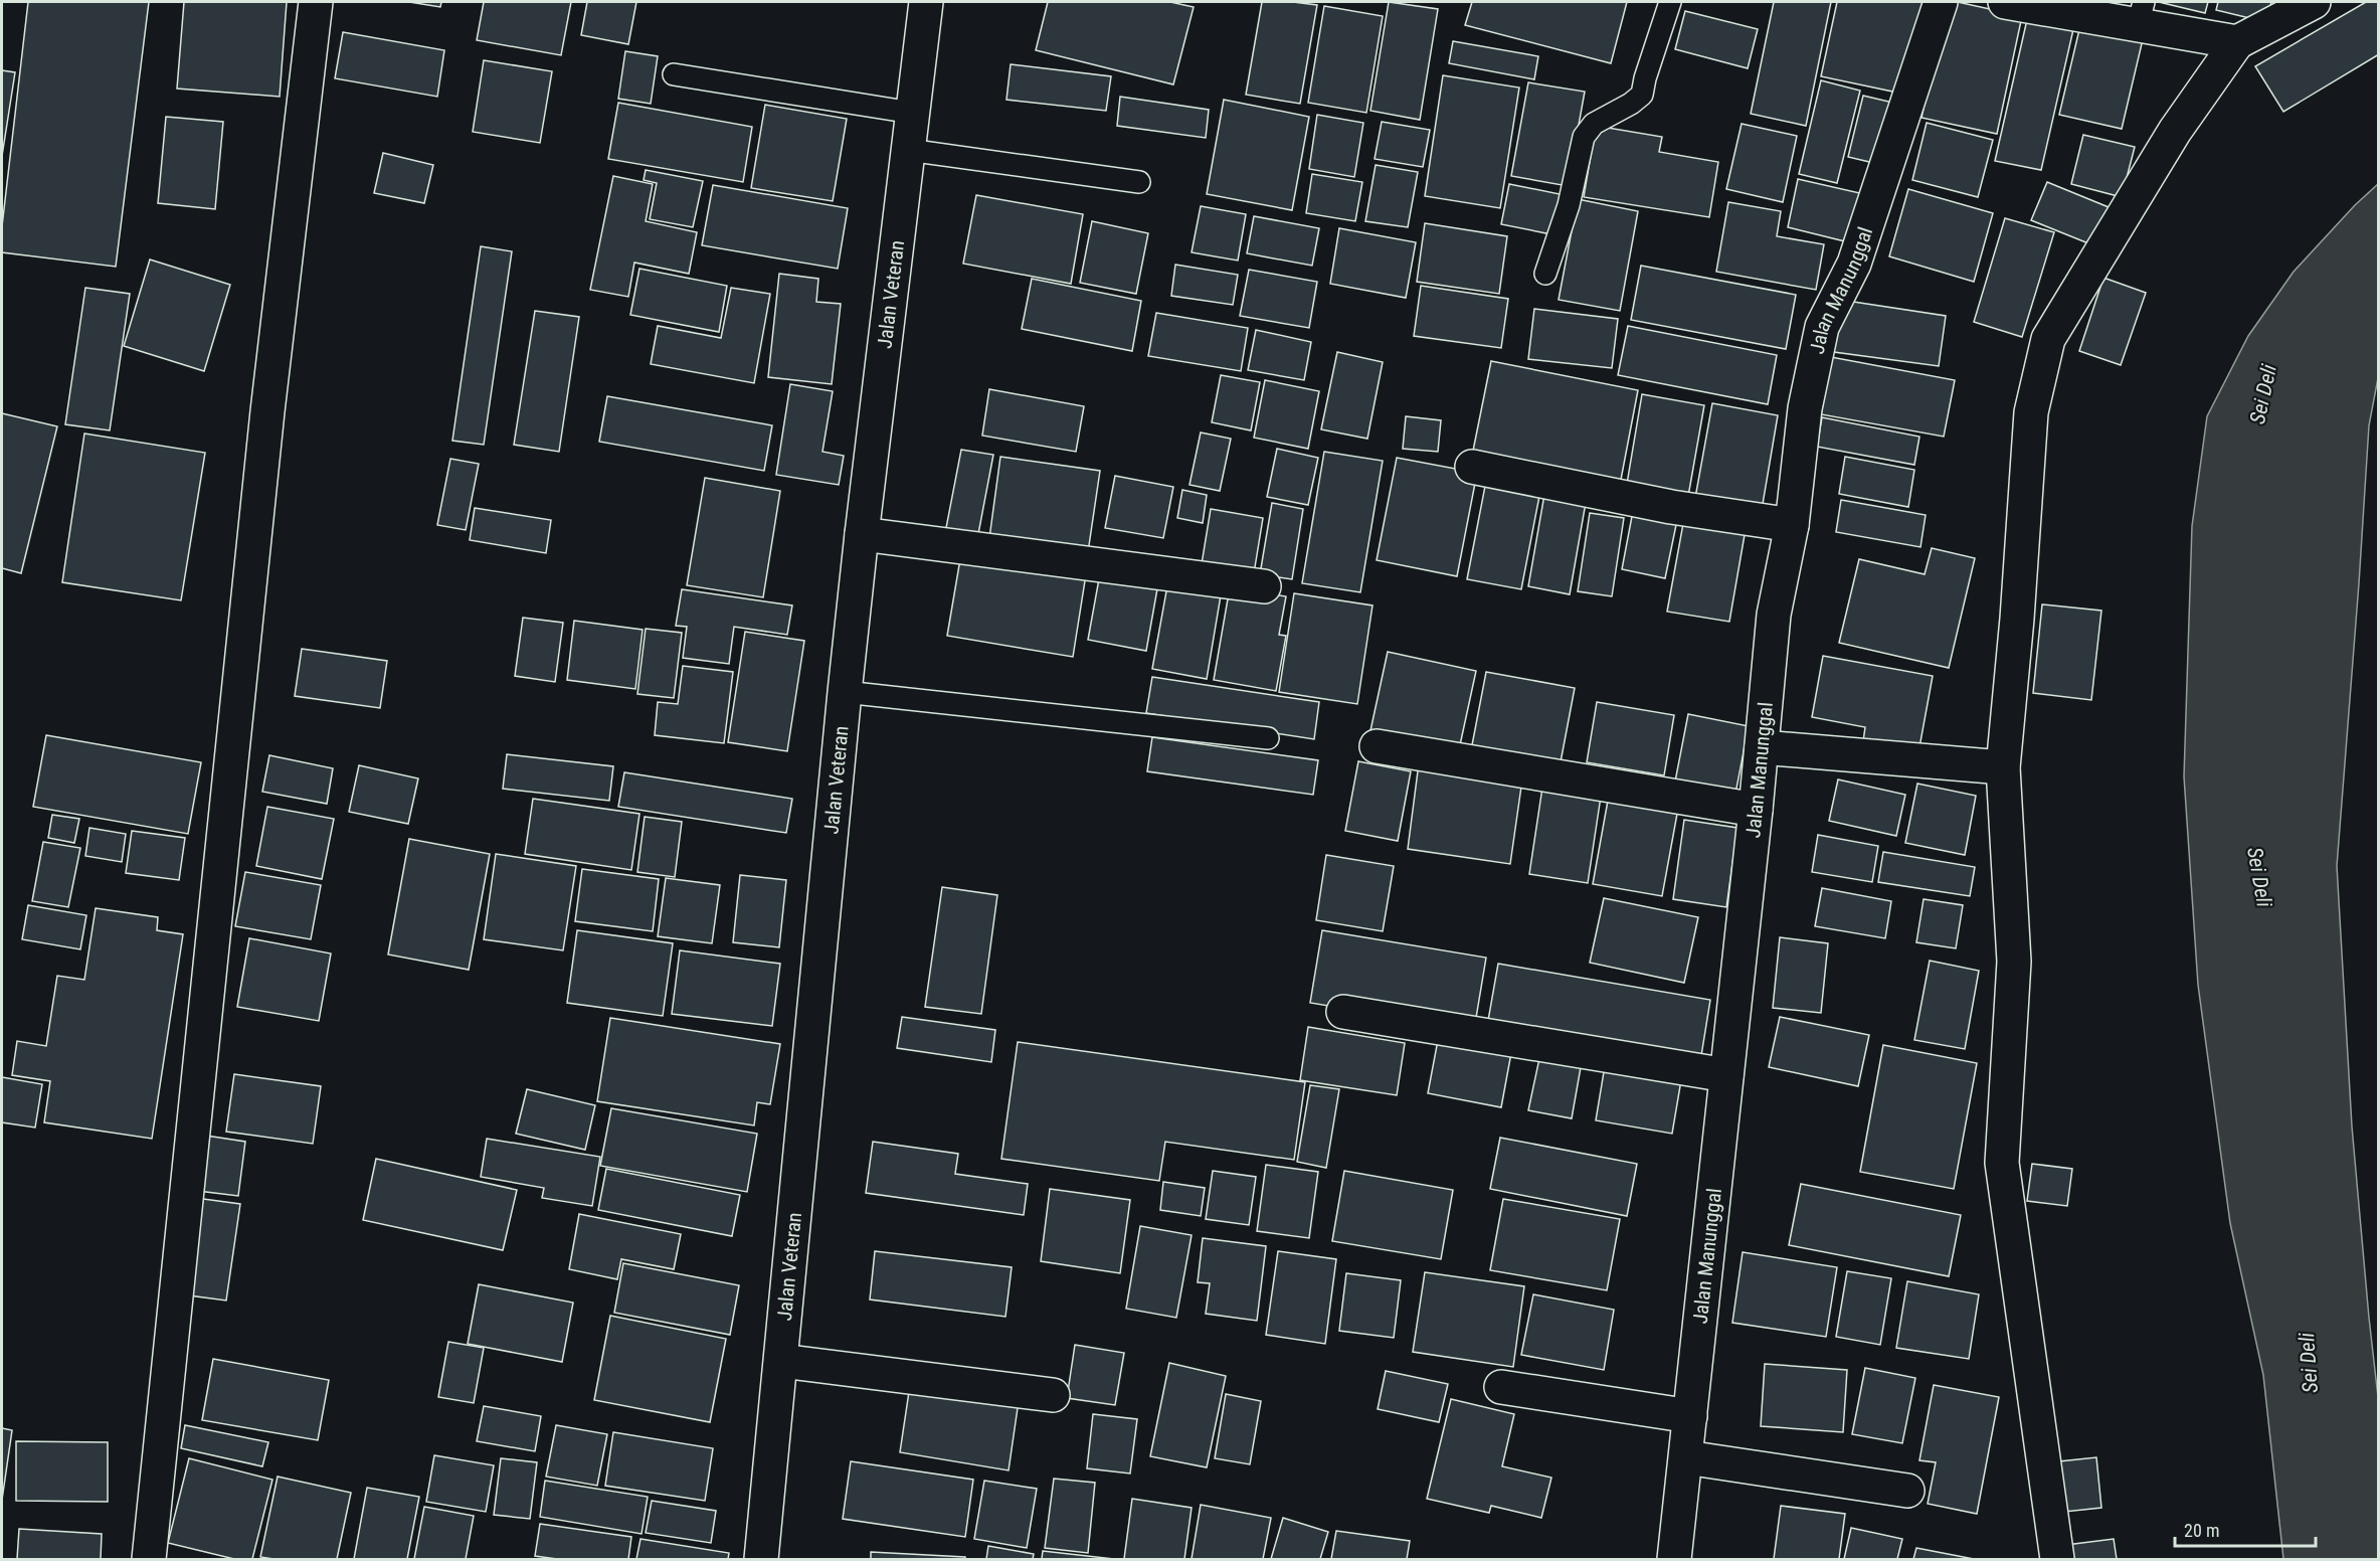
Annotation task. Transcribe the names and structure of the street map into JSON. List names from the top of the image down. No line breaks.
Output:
{"streets":{"street":["Jalan Manunggal","Jalan Veteran"]},"water":["Sei Deli"],"scale_bar":"20 m"}
